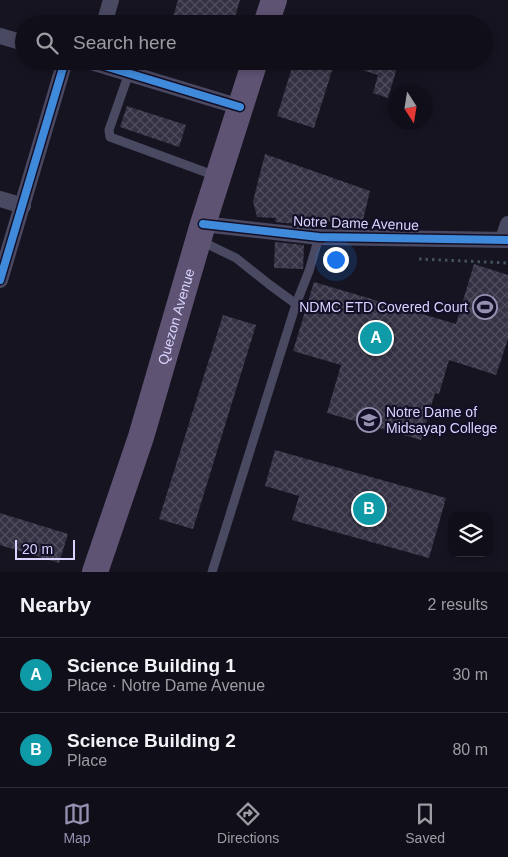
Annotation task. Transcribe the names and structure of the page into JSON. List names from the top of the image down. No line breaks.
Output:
{"streets":{"main road":["Quezon Avenue"],"street":["Notre Dame Avenue"]},"crossings":[["Notre Dame Avenue","Quezon Avenue"]],"places":{"sports":["NDMC ETD Covered Court"],"school or university":["Notre Dame of Midsayap College"]},"scale_bar":"20 m","north":"bottom","page":{"search":"Search here","pins":["A","B"],"scale":"20 m","heading":["Nearby","2 results"],"list":[{"mark":"A","name":"Science Building 1","note":"Place · Notre Dame Avenue","value":"30 m"},{"mark":"B","name":"Science Building 2","note":"Place","value":"80 m"}],"nav":["Map","Directions","Saved"]}}
